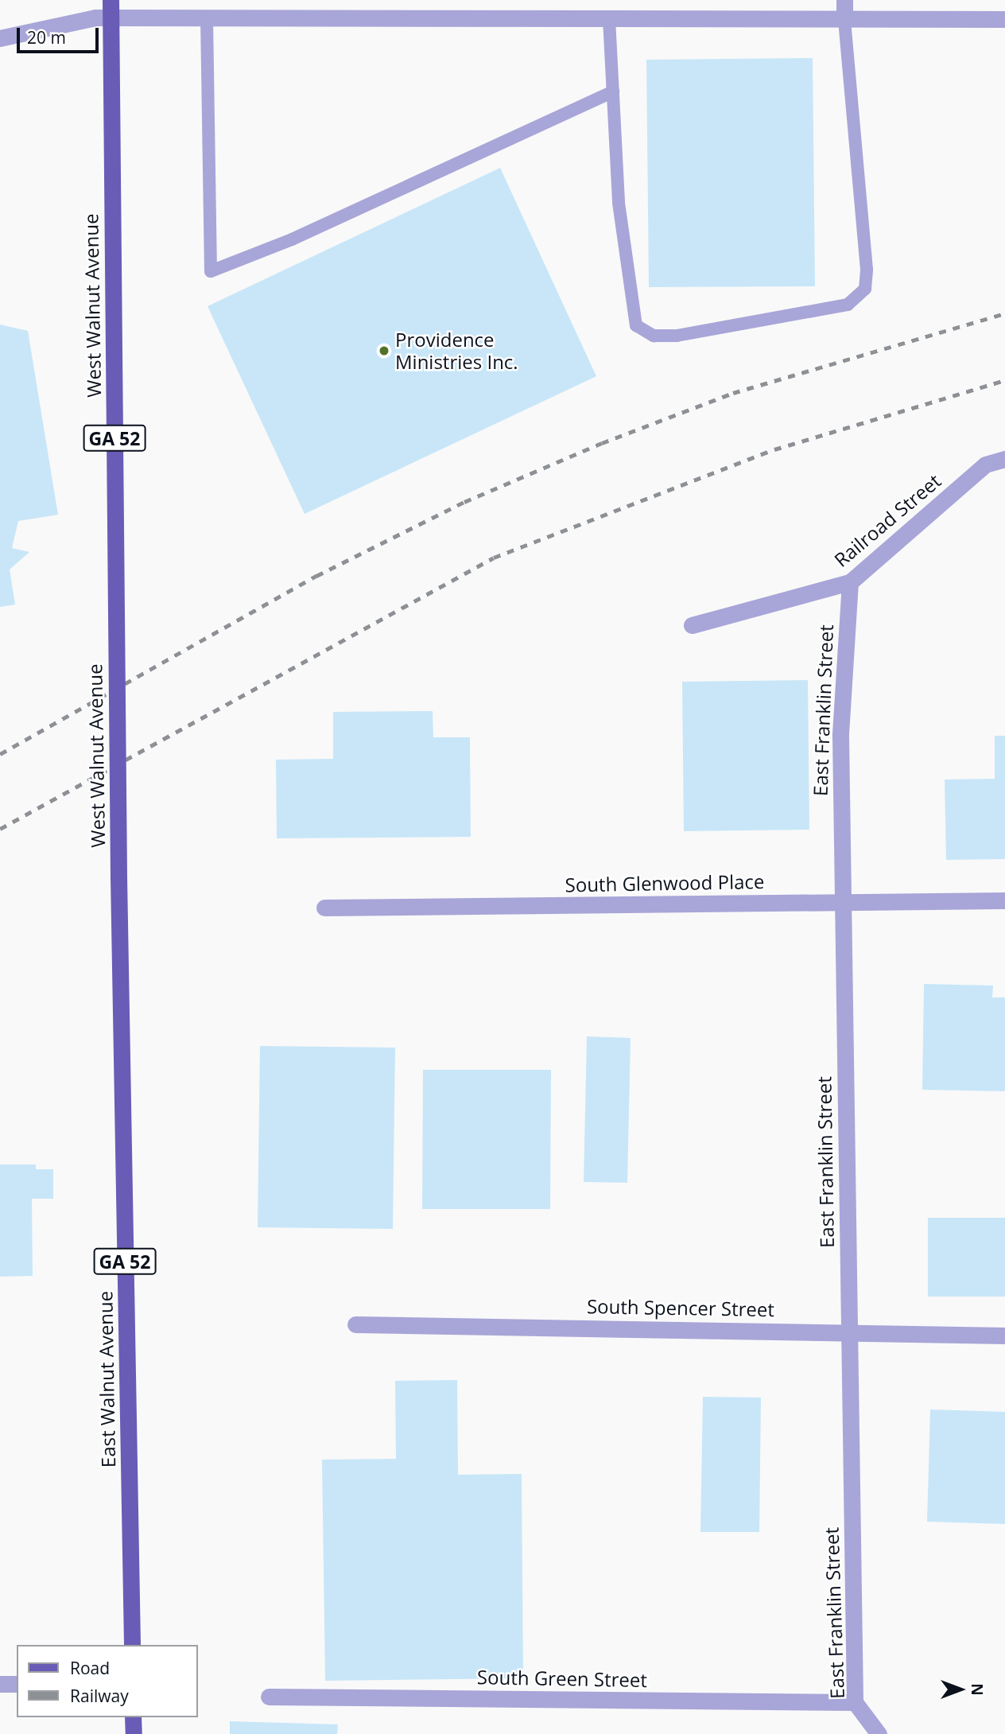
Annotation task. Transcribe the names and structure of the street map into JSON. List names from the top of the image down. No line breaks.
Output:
{"streets":{"main road":["West Walnut Avenue","GA 52","East Walnut Avenue"],"street":["Railroad Street","East Franklin Street","South Glenwood Place","South Spencer Street","South Green Street"]},"crossings":[["West Walnut Avenue","East Walnut Avenue"],["Railroad Street","East Franklin Street"],["East Franklin Street","South Glenwood Place"],["East Franklin Street","South Spencer Street"],["East Franklin Street","South Green Street"]],"places":["Providence Ministries Inc."],"legend":["Road","Railway"],"scale_bar":"20 m","north":"right"}
